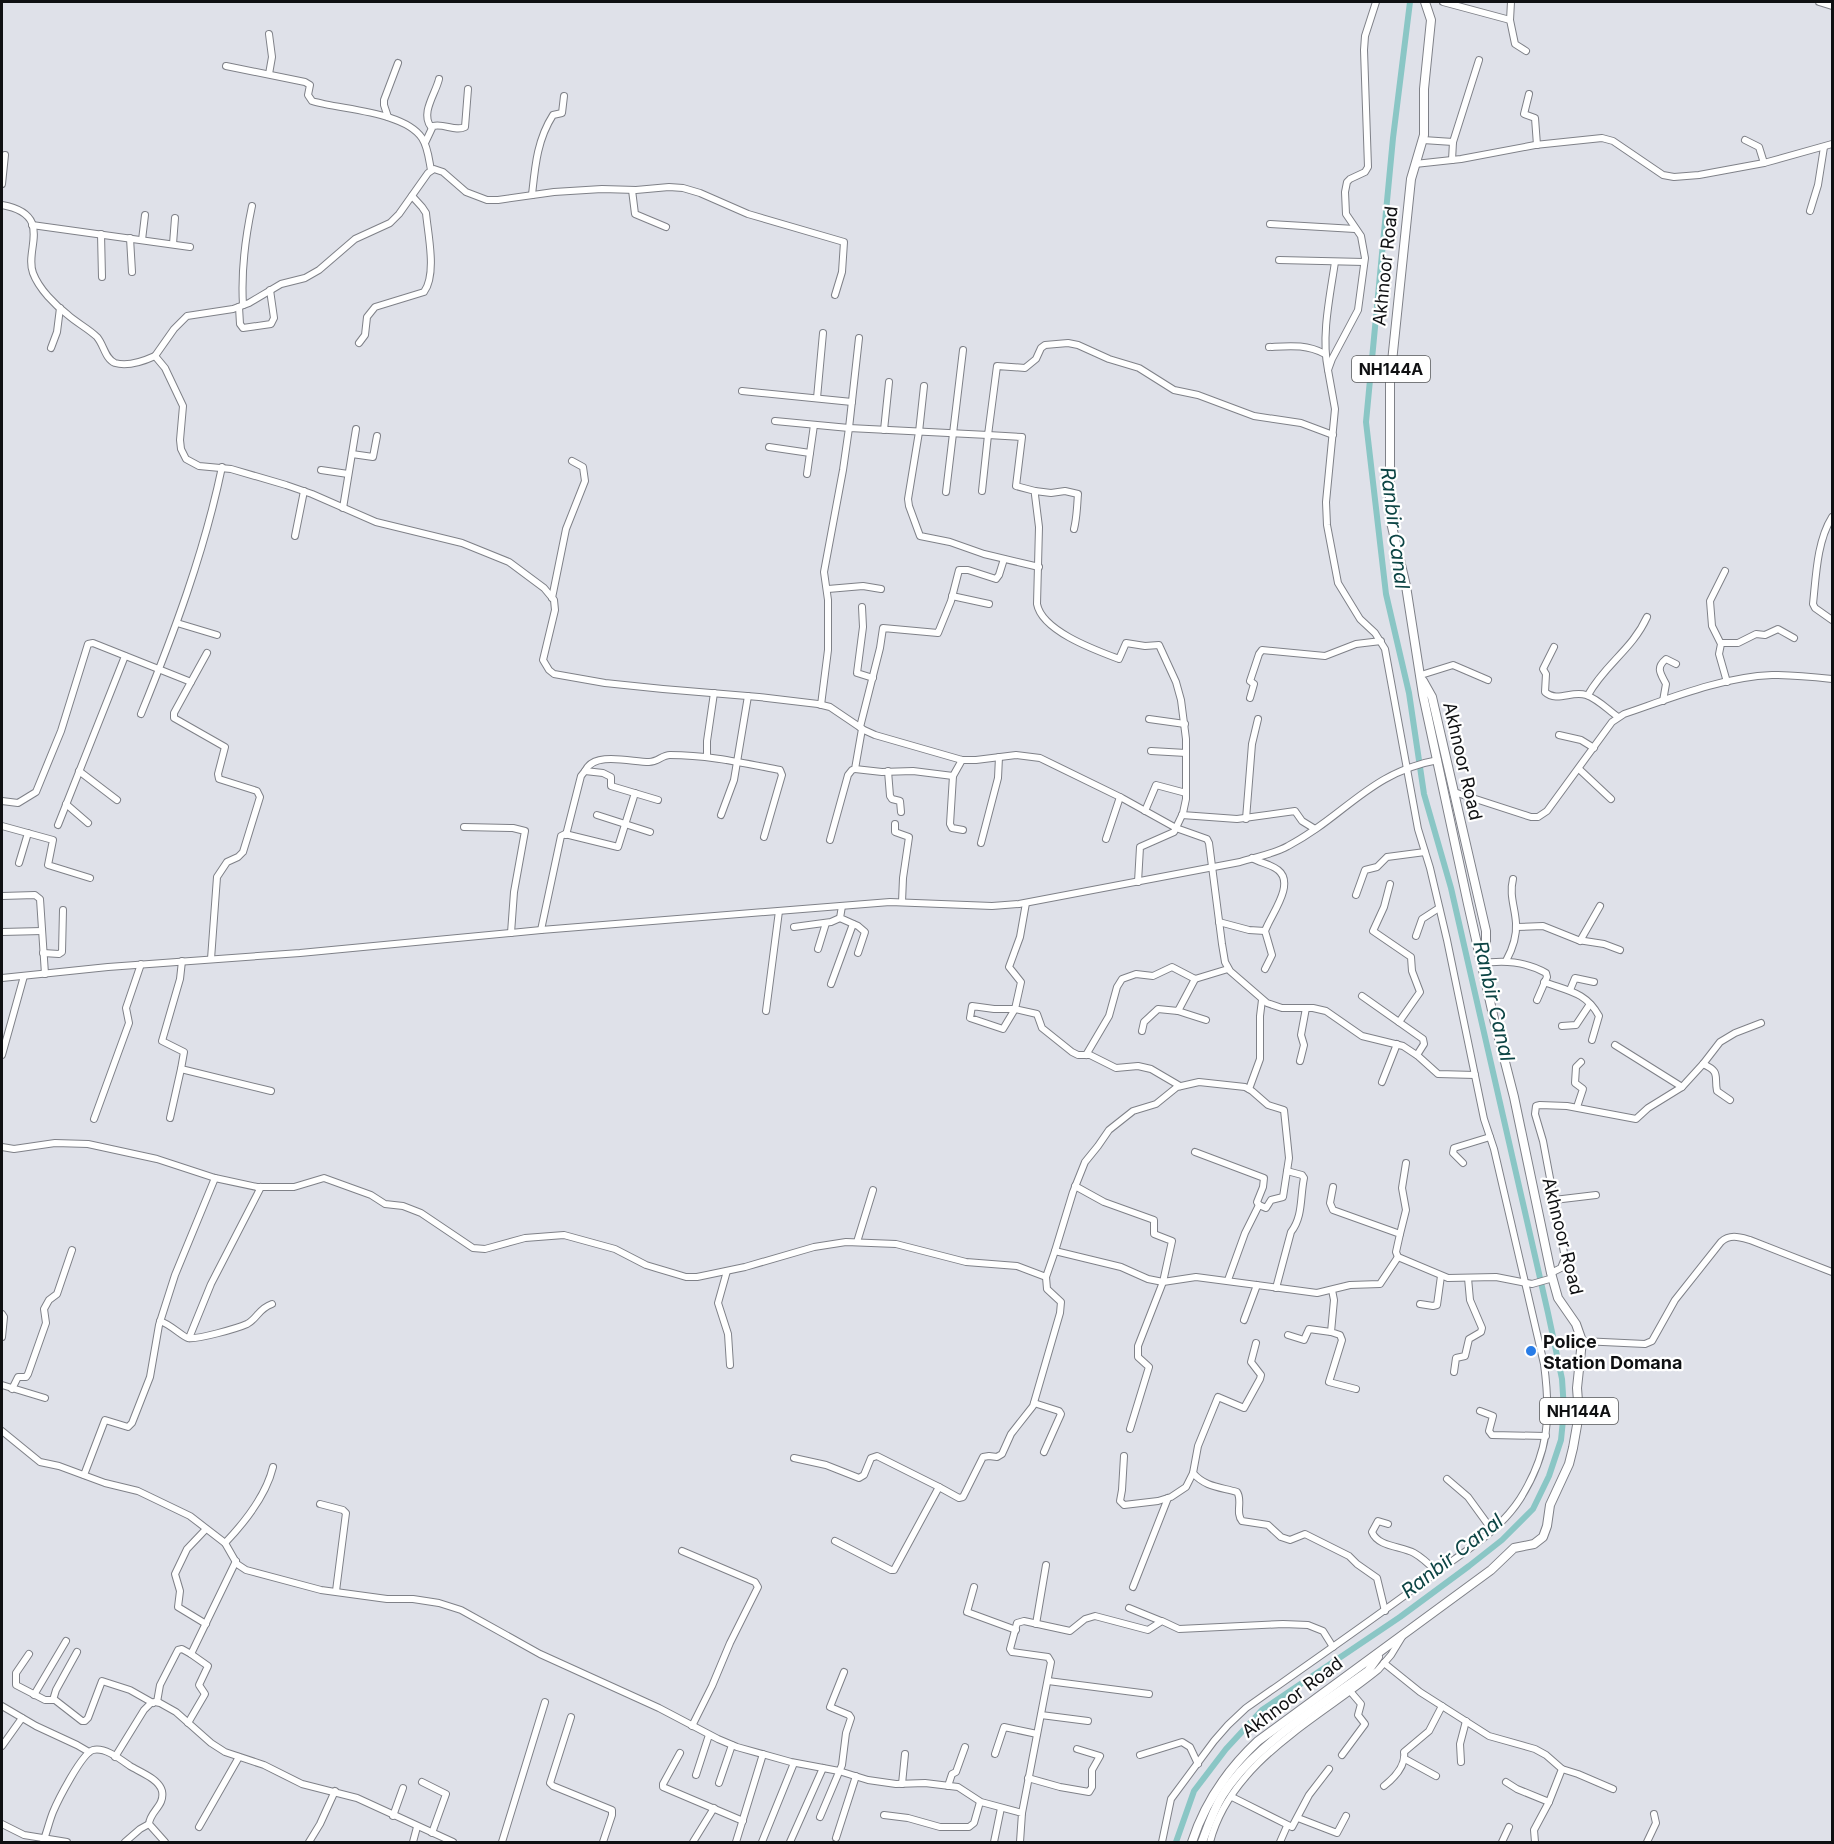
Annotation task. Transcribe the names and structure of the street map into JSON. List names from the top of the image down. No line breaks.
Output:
{"streets":{"highway":["Akhnoor Road","NH144A"]},"water":["Ranbir Canal"],"places":["Police Station Domana"]}
